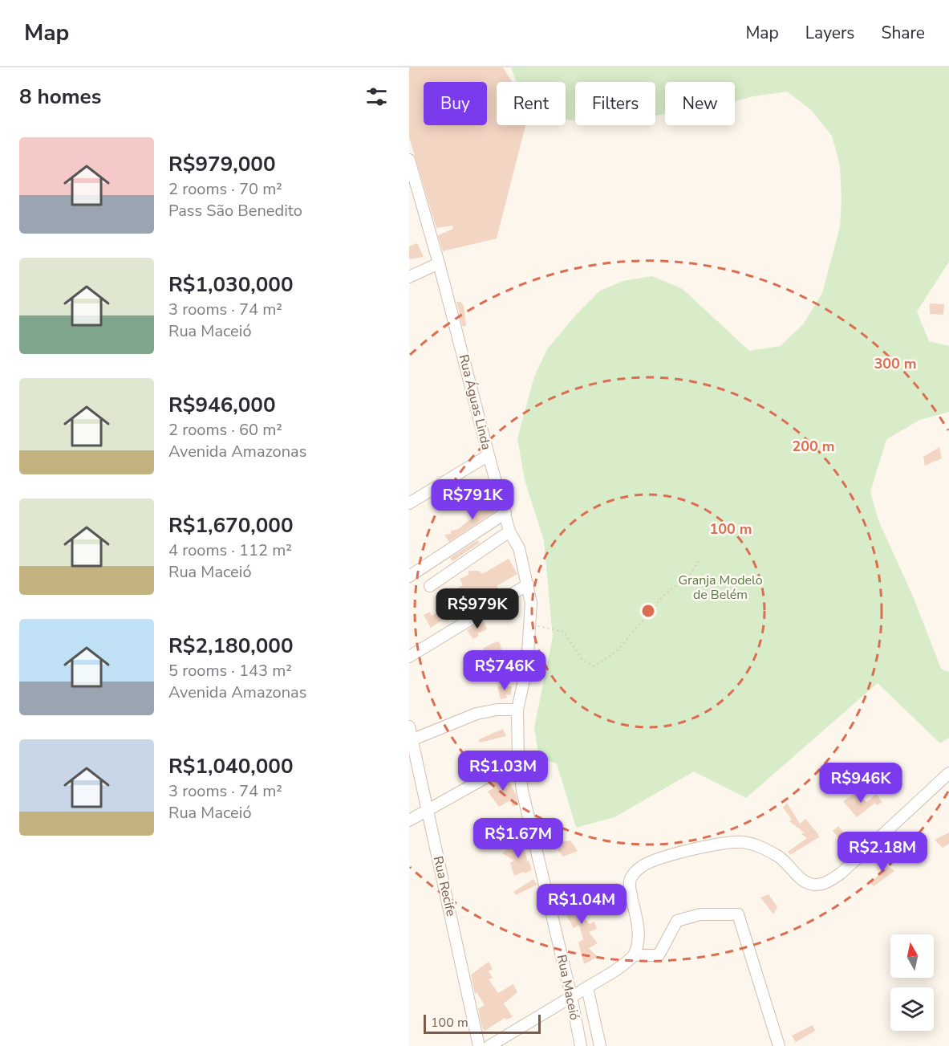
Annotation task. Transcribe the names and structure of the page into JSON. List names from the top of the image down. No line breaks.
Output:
{"streets":{"street":["Rua Águas Linda","Rua Recife","Rua Maceió"]},"crossings":[["Rua Águas Linda","Rua Maceió"]],"parks":["Granja Modelo de Belém"],"scale_bar":"100 m","north":"top","page":{"header":"Map","nav":["Map","Layers","Share"],"heading":"8 homes","chip":["Buy","Rent","Filters","New"],"list":[{"name":"R$979,000","note":"2 rooms · 70 m² · Pass São Benedito"},{"name":"R$1,030,000","note":"3 rooms · 74 m² · Rua Maceió"},{"name":"R$946,000","note":"2 rooms · 60 m² · Avenida Amazonas"},{"name":"R$1,670,000","note":"4 rooms · 112 m² · Rua Maceió"},{"name":"R$2,180,000","note":"5 rooms · 143 m² · Avenida Amazonas"},{"name":"R$1,040,000","note":"3 rooms · 74 m² · Rua Maceió"}],"price":["R$791K","R$979K","R$746K","R$1.03M","R$946K","R$1.67M","R$2.18M","R$1.04M"],"scale":"100 m"},"rings":["300 m","200 m","100 m"]}
